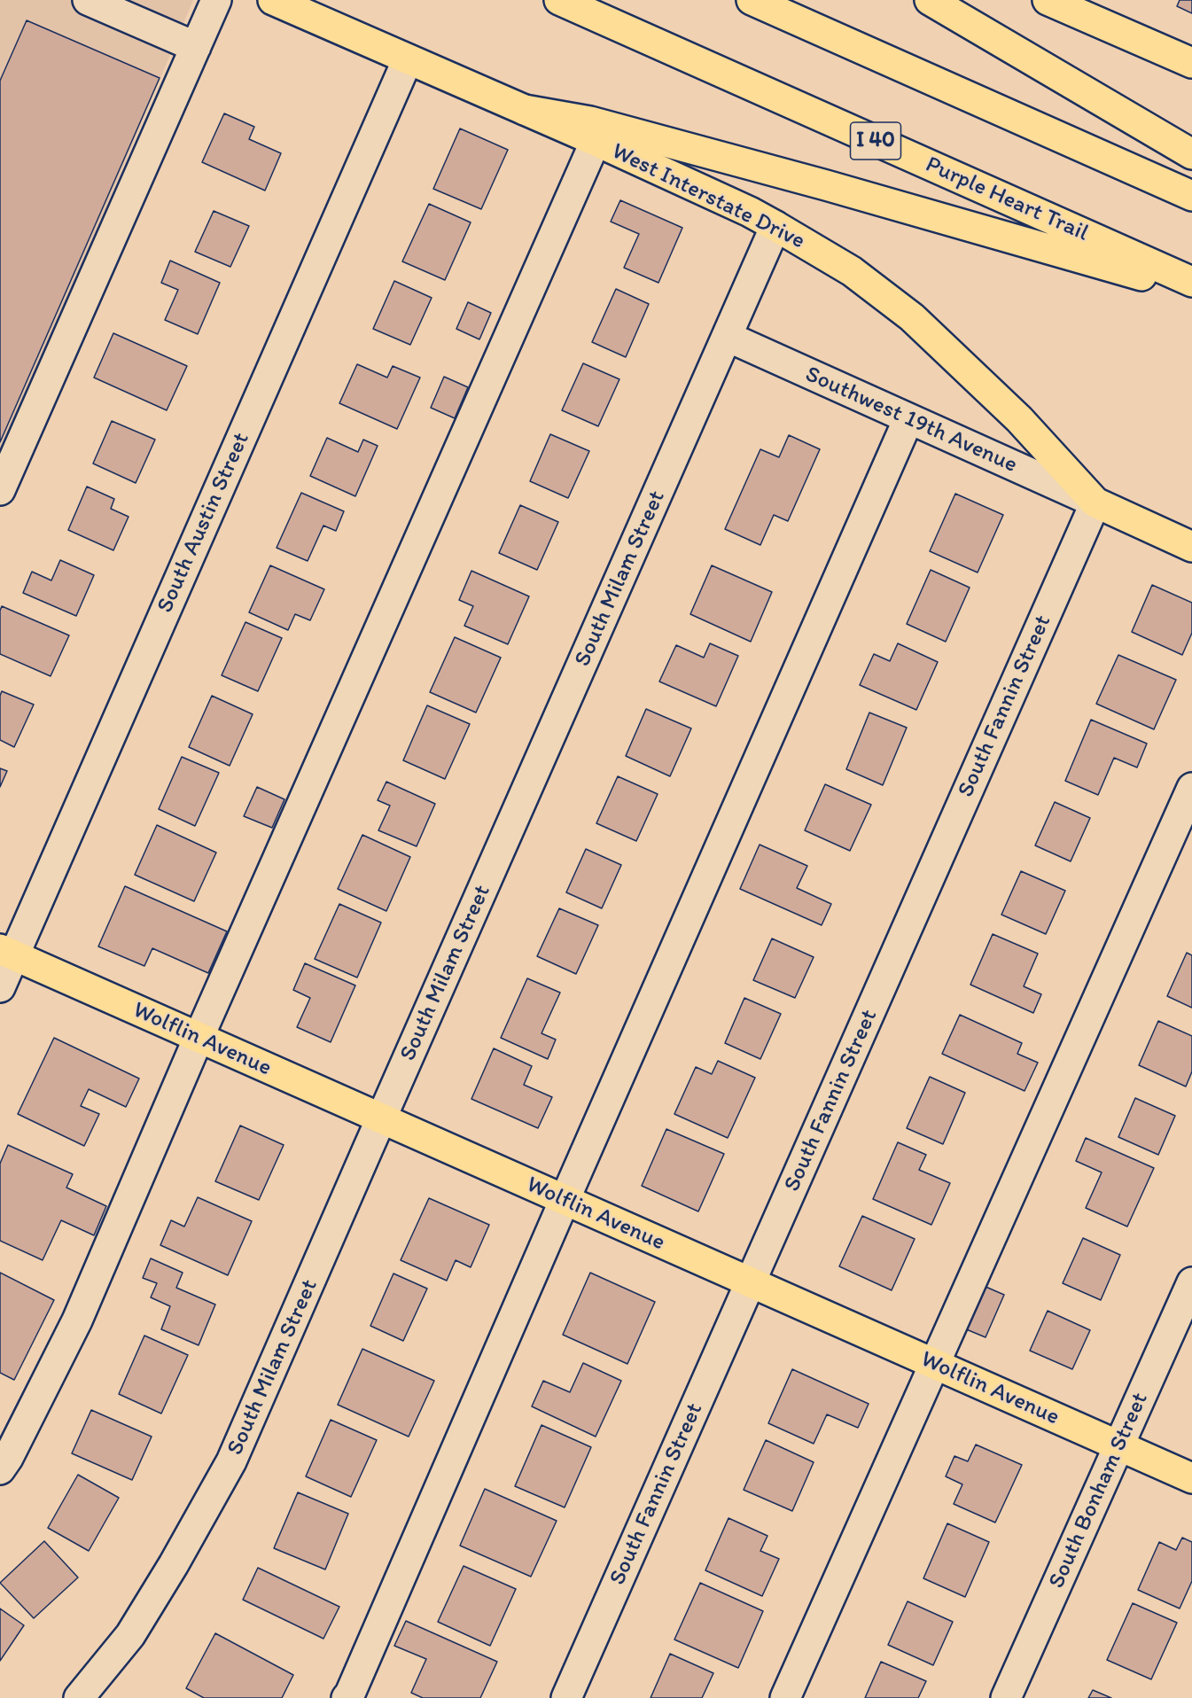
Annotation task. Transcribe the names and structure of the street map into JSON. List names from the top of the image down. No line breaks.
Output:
{"streets":{"main road":["I 40","West Interstate Drive","Purple Heart Trail","Wolflin Avenue"],"street":["Southwest 19th Avenue","South Austin Street","South Milam Street","South Fannin Street","South Bonham Street"]},"crossings":[["West Interstate Drive","Southwest 19th Avenue"],["West Interstate Drive","South Austin Street"],["West Interstate Drive","South Milam Street"],["West Interstate Drive","South Fannin Street"],["Southwest 19th Avenue","South Milam Street"],["Southwest 19th Avenue","South Fannin Street"],["South Austin Street","Wolflin Avenue"],["South Milam Street","Wolflin Avenue"],["South Fannin Street","Wolflin Avenue"],["Wolflin Avenue","South Bonham Street"]]}
